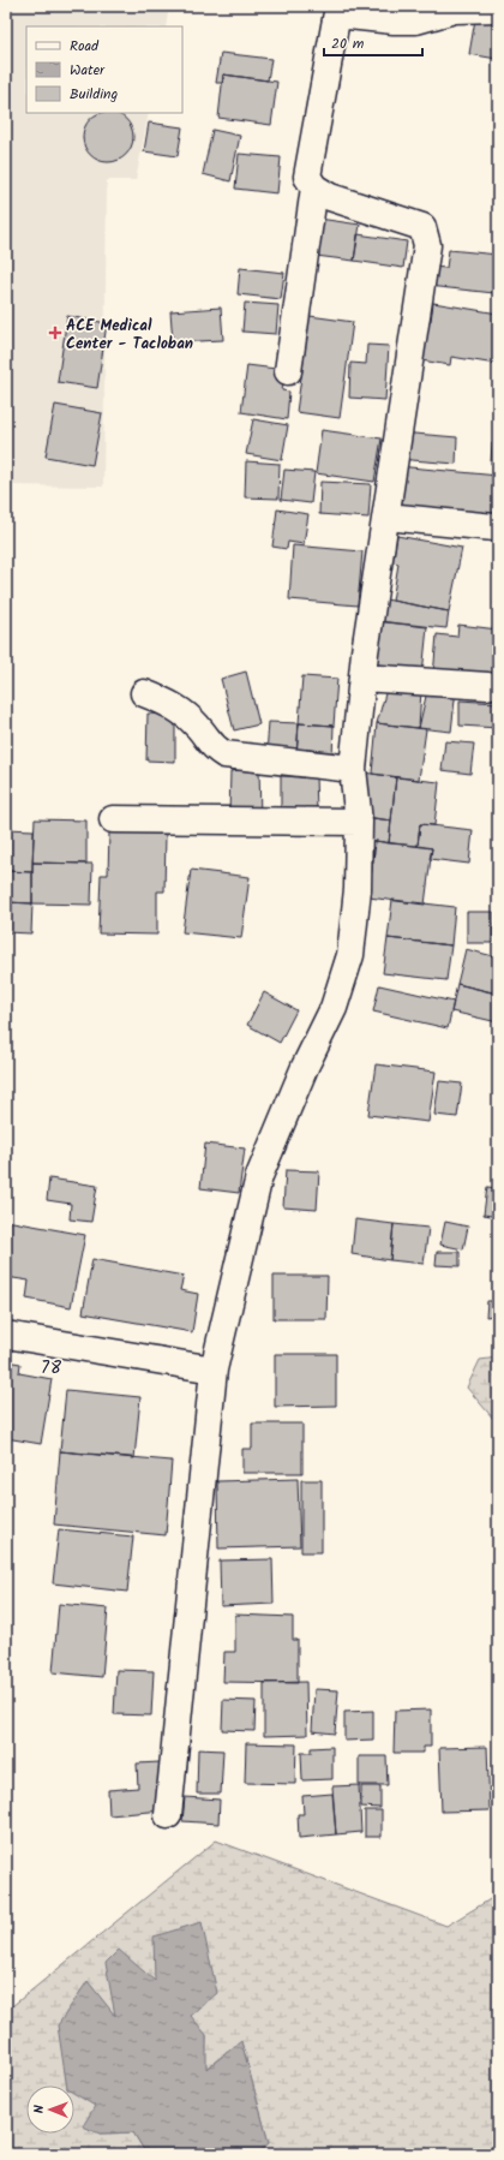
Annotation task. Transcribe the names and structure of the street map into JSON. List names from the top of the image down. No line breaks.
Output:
{"districts":["78"],"places":{"health":["ACE Medical Center - Tacloban"]},"legend":["Road","Water","Building"],"scale_bar":"20 m","north":"left"}
